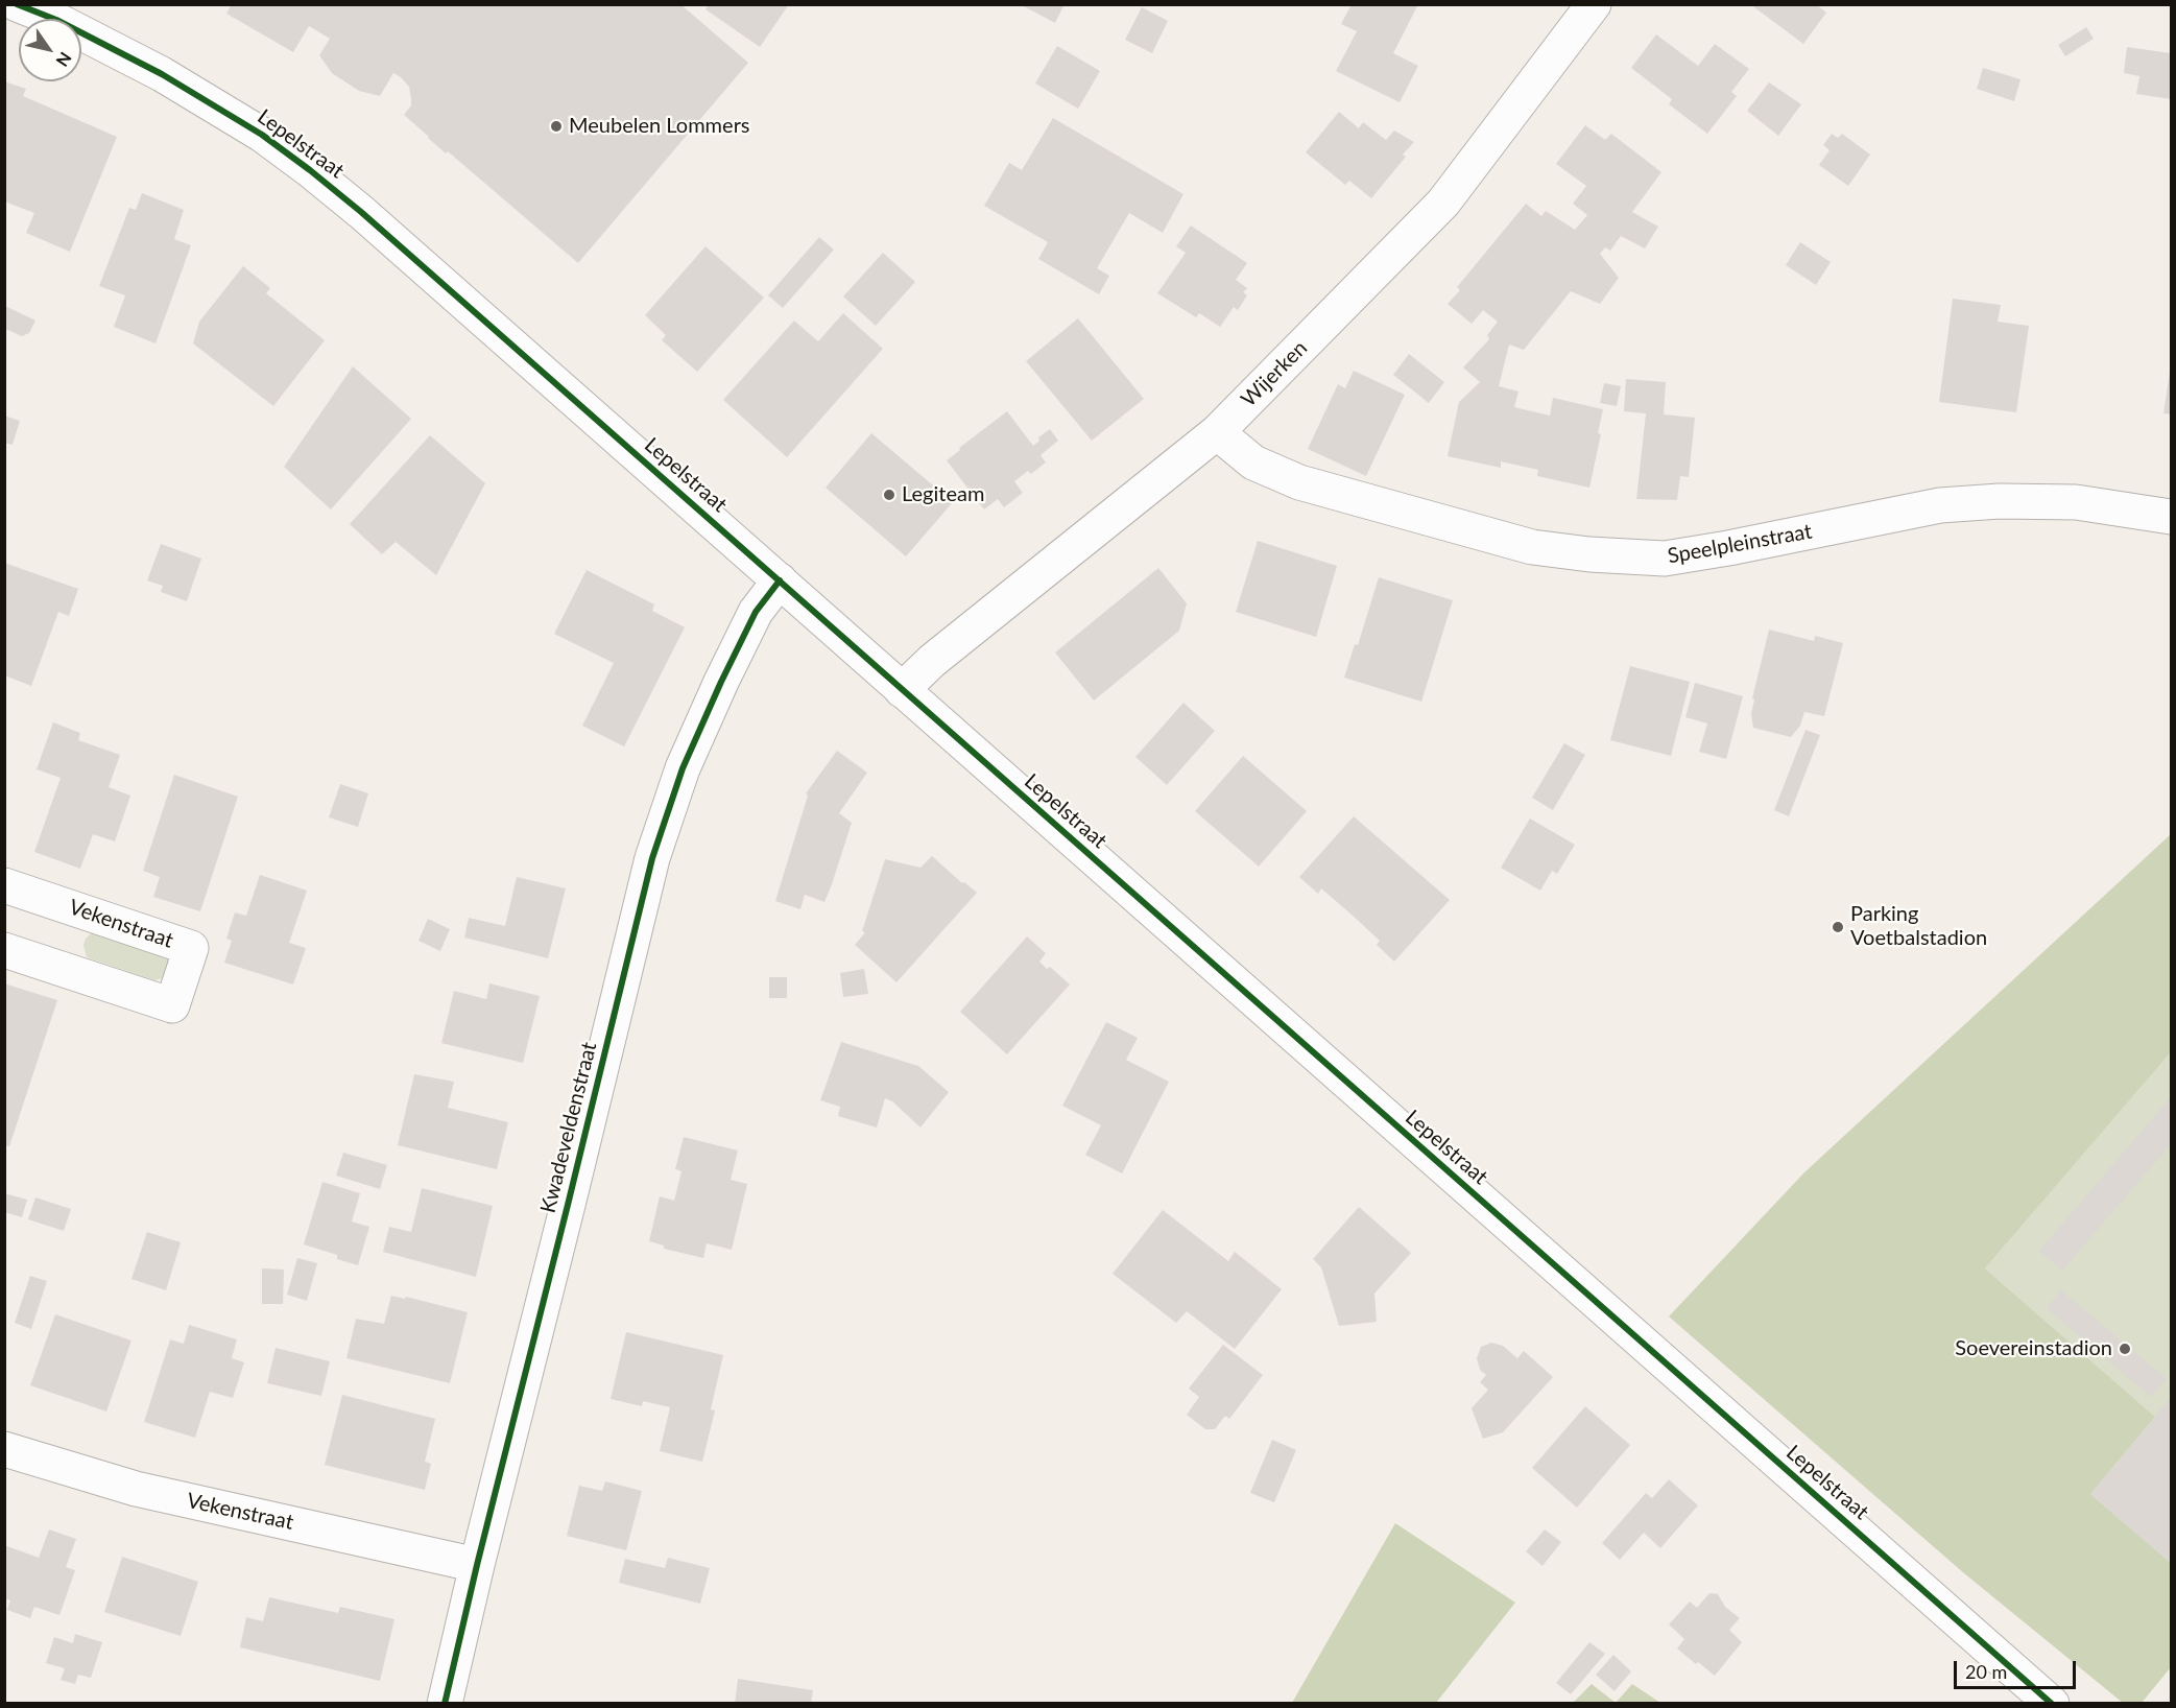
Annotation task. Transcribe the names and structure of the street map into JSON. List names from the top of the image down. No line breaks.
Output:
{"streets":{"street":["Lepelstraat","Wijerken","Speelpleinstraat","Vekenstraat","Kwadeveldenstraat"]},"crossings":[["Lepelstraat","Wijerken"],["Lepelstraat","Kwadeveldenstraat"],["Wijerken","Speelpleinstraat"],["Vekenstraat","Kwadeveldenstraat"]],"places":["Meubelen Lommers","Legiteam","Parking Voetbalstadion","Soevereinstadion"],"scale_bar":"20 m","north":"bottom right"}
